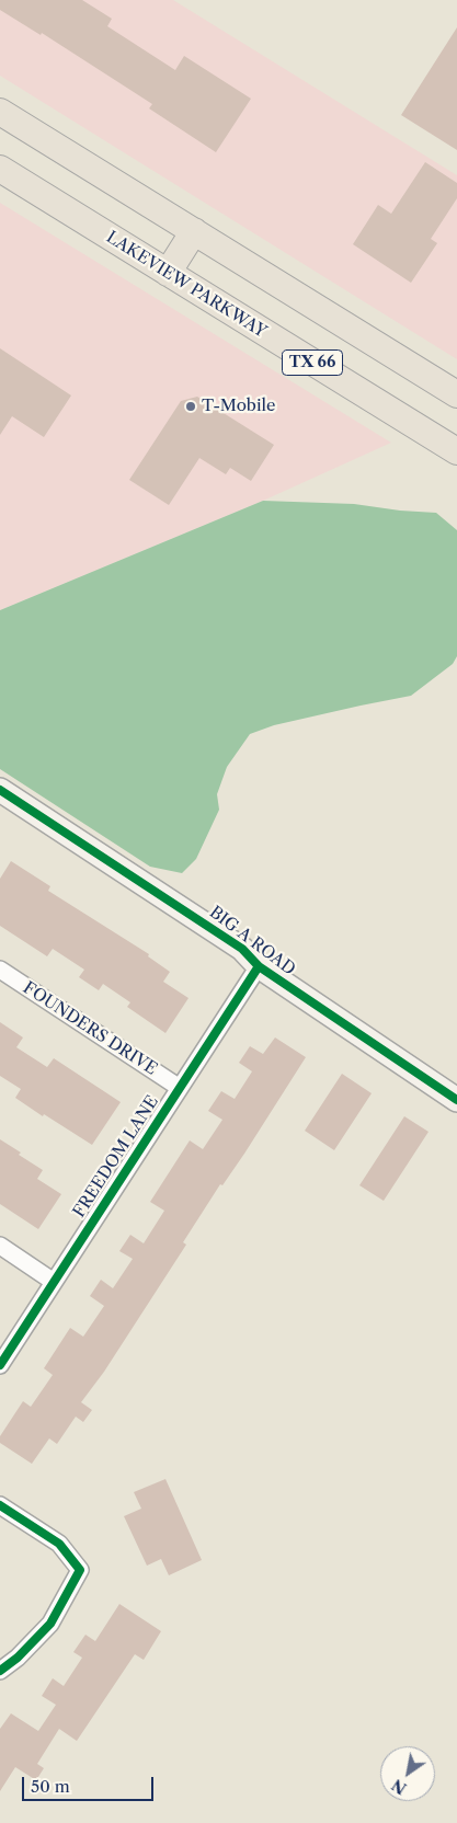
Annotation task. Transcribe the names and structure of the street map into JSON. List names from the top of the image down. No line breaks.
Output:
{"streets":{"main road":["LAKEVIEW PARKWAY","TX 66"],"street":["BIG A ROAD","FOUNDERS DRIVE","FREEDOM LANE"]},"crossings":[["BIG A ROAD","FREEDOM LANE"],["FOUNDERS DRIVE","FREEDOM LANE"]],"places":["T-Mobile"],"scale_bar":"50 m","north":"bottom left"}
